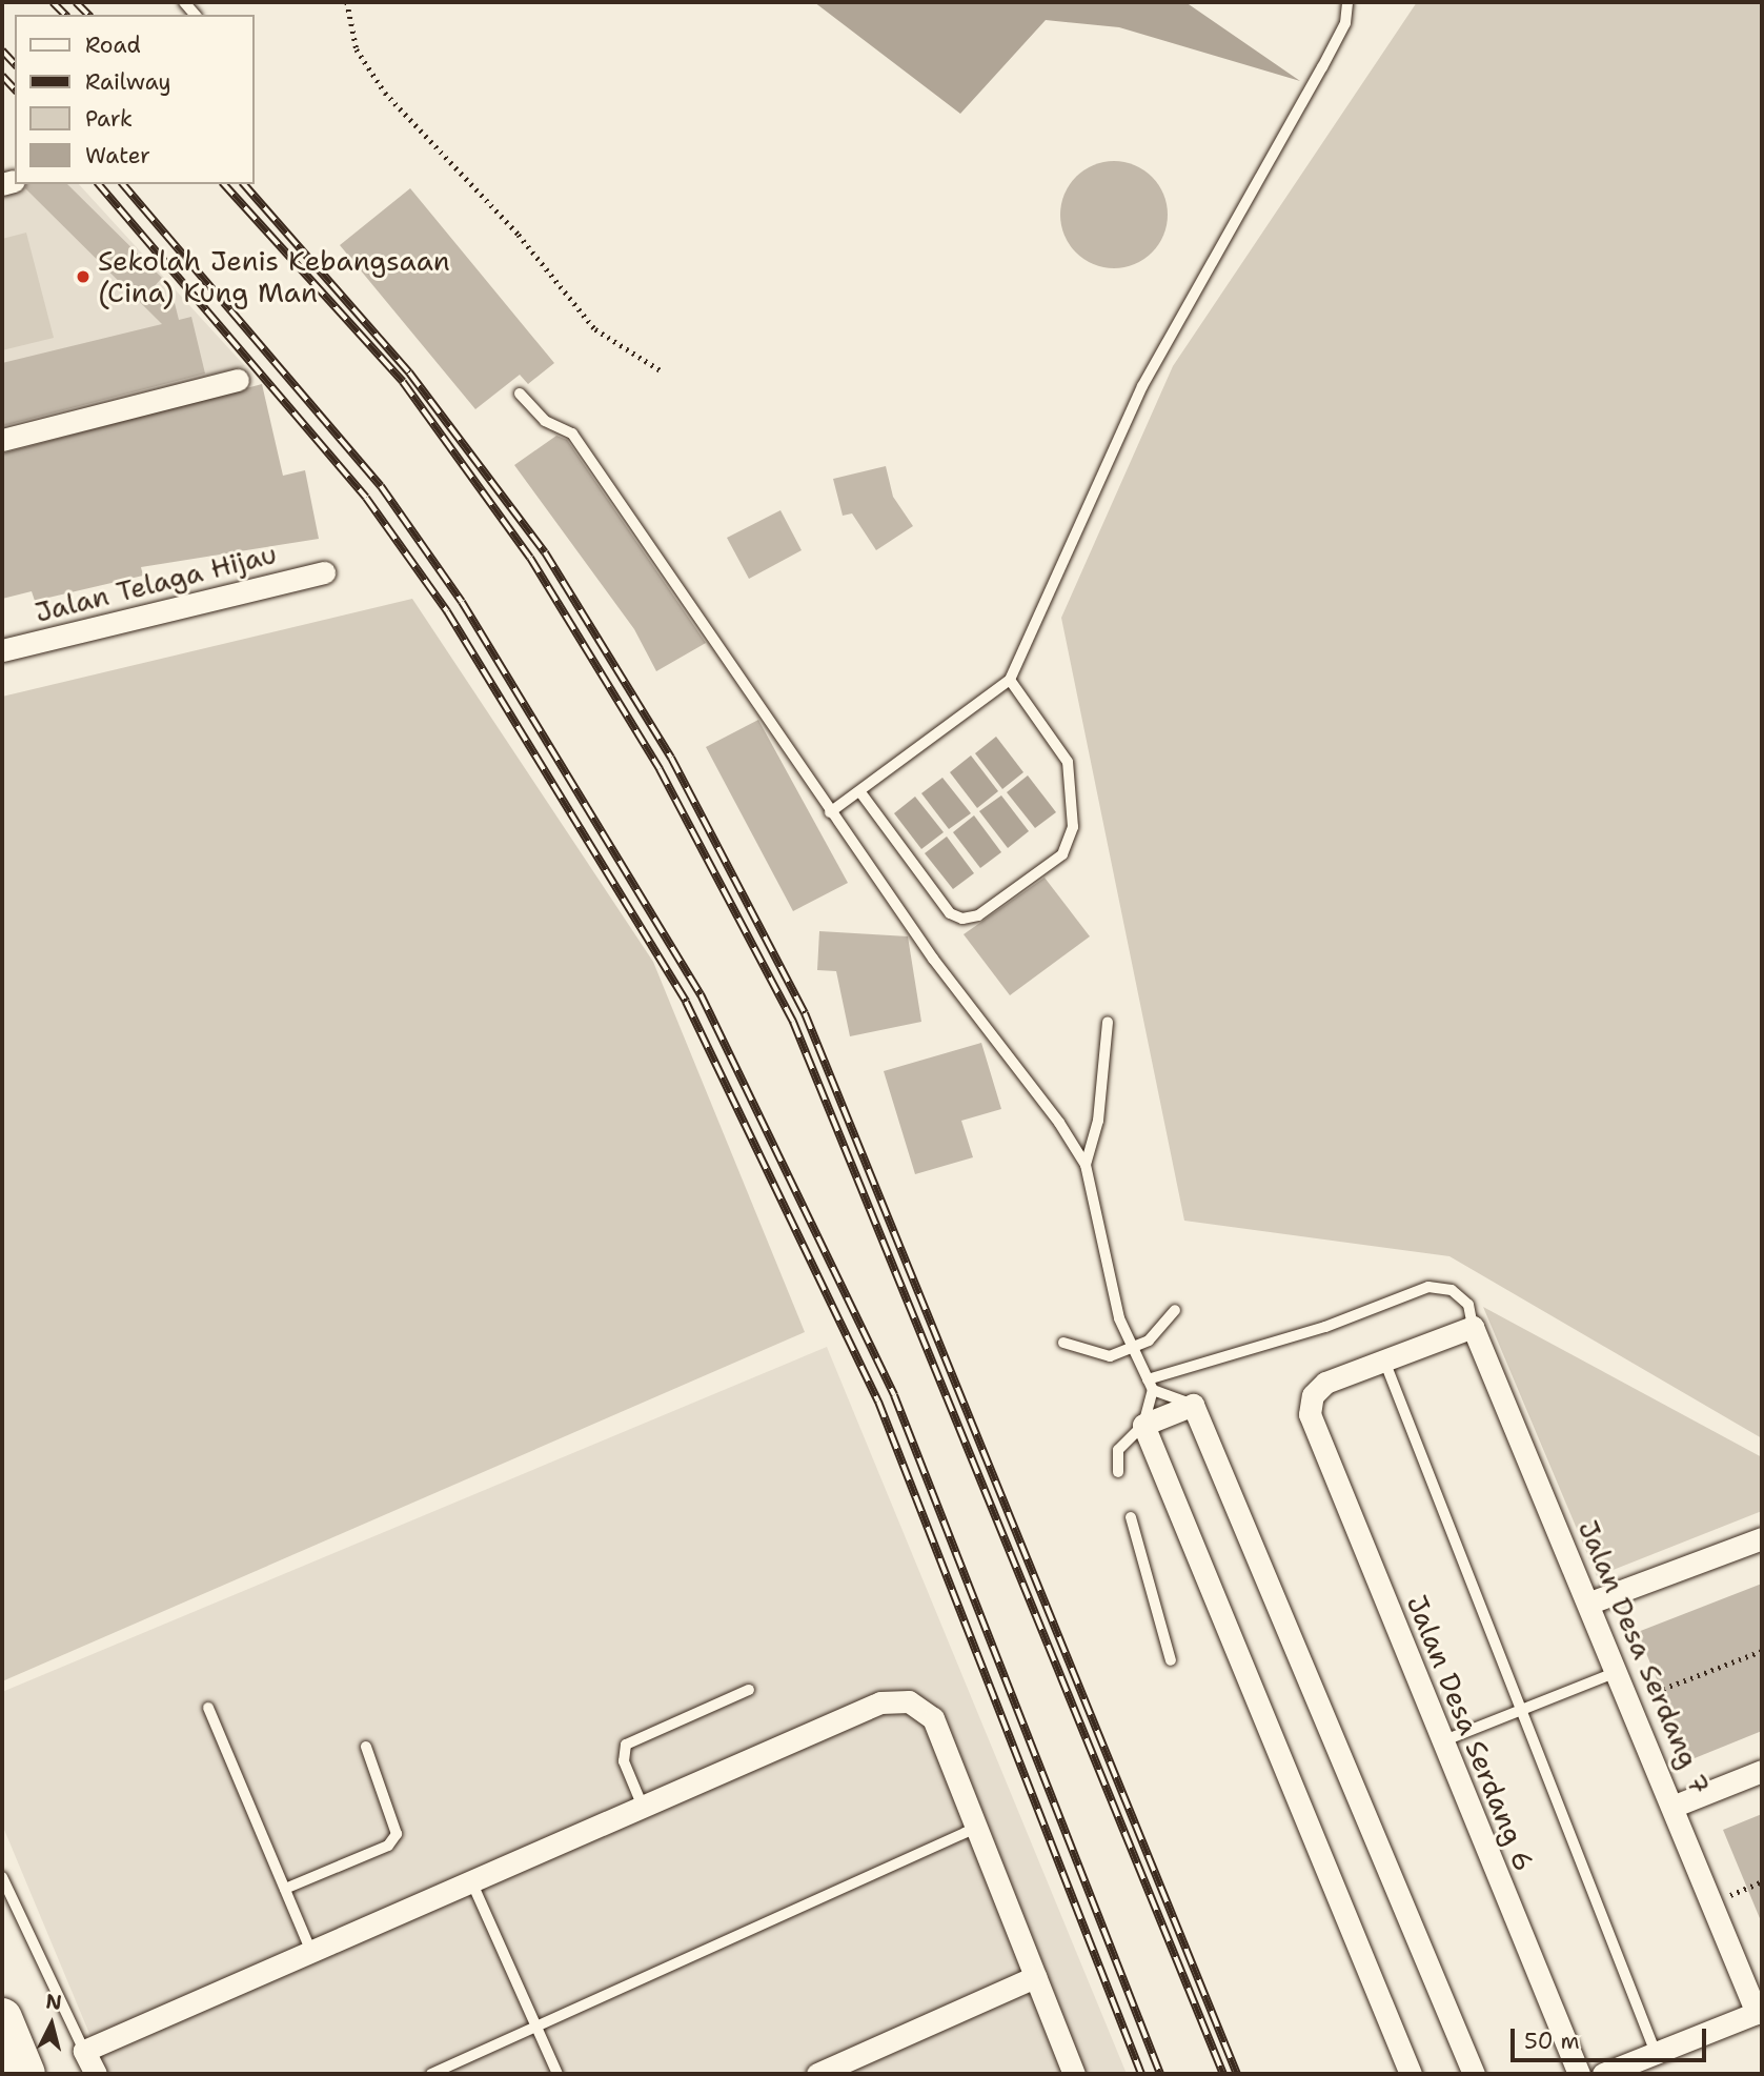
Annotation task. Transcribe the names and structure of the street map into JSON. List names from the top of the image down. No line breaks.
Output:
{"streets":{"street":["Jalan Telaga Hijau","Jalan Desa Serdang 7","Jalan Desa Serdang 6"]},"places":["Sekolah Jenis Kebangsaan (Cina) Kung Man"],"legend":["Road","Railway","Park","Water"],"scale_bar":"50 m","north":"top"}
